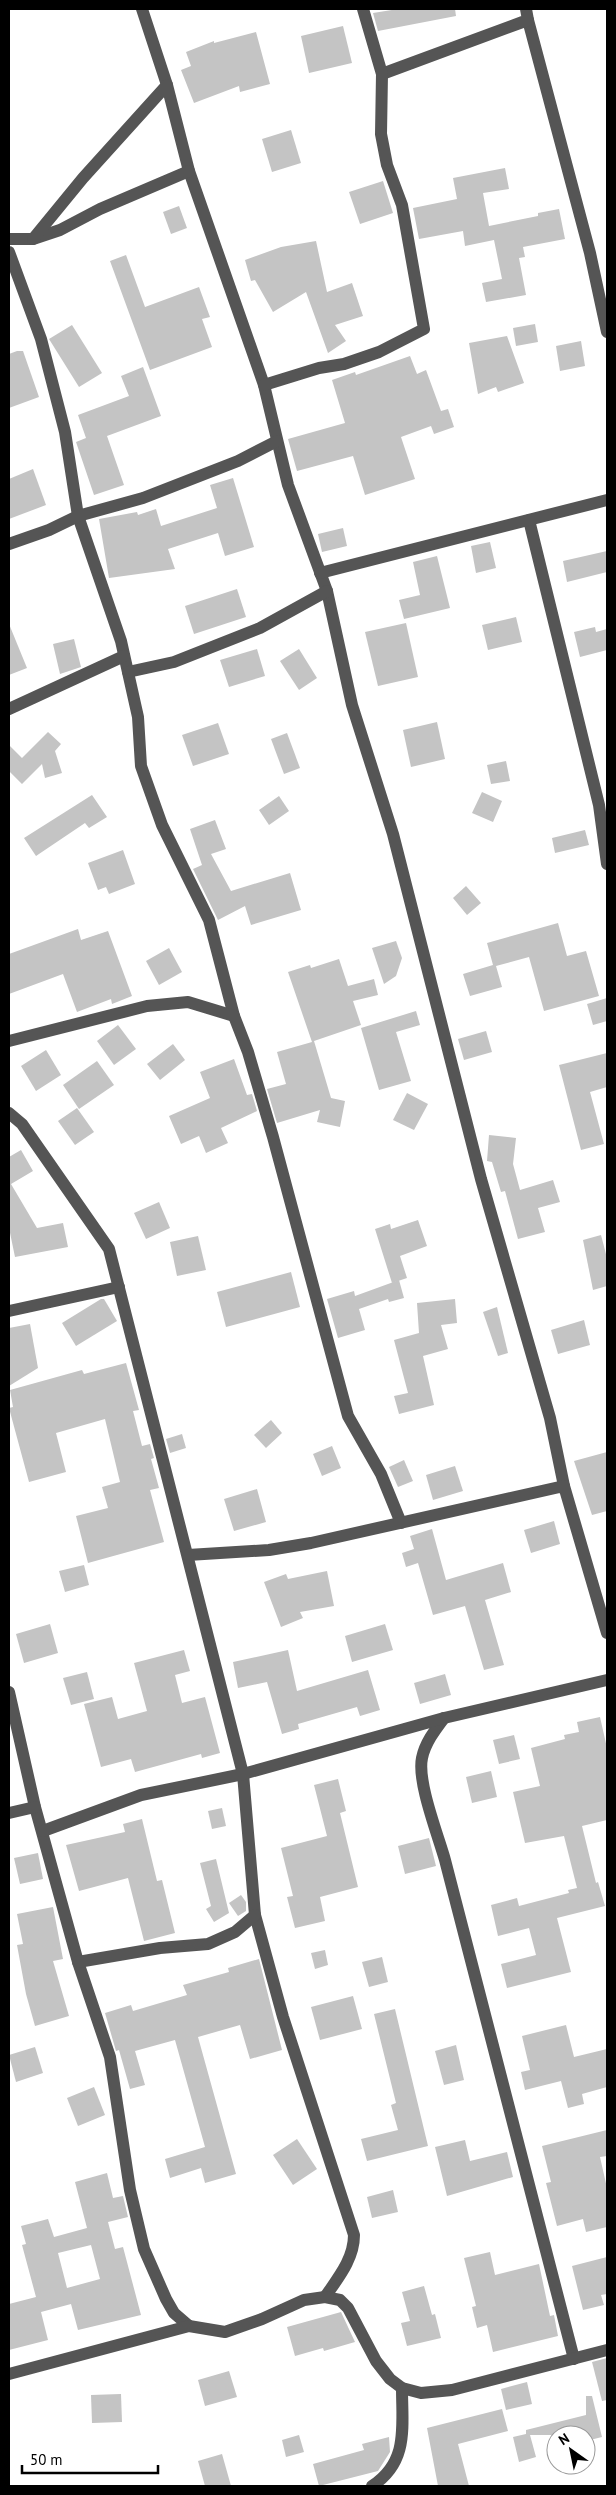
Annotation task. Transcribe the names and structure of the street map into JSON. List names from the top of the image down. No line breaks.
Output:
{"scale_bar":"50 m","north":"top left"}
